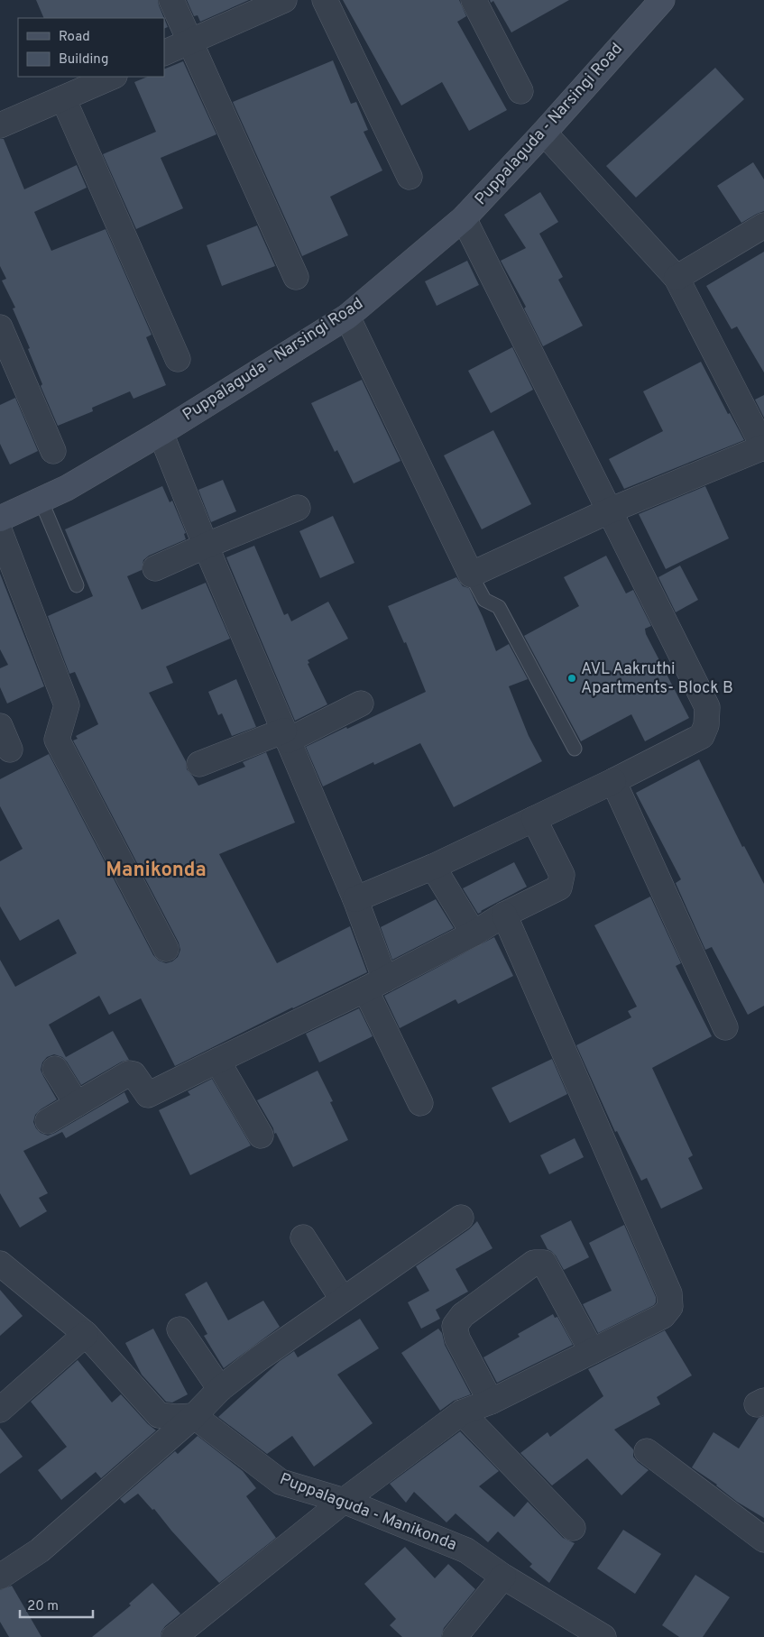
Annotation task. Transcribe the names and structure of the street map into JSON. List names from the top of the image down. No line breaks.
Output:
{"streets":{"street":["Puppalaguda - Narsingi Road","Puppalaguda - Manikonda"]},"districts":["Manikonda"],"places":["AVL Aakruthi Apartments- Block B"],"legend":["Road","Building"],"scale_bar":"20 m"}
